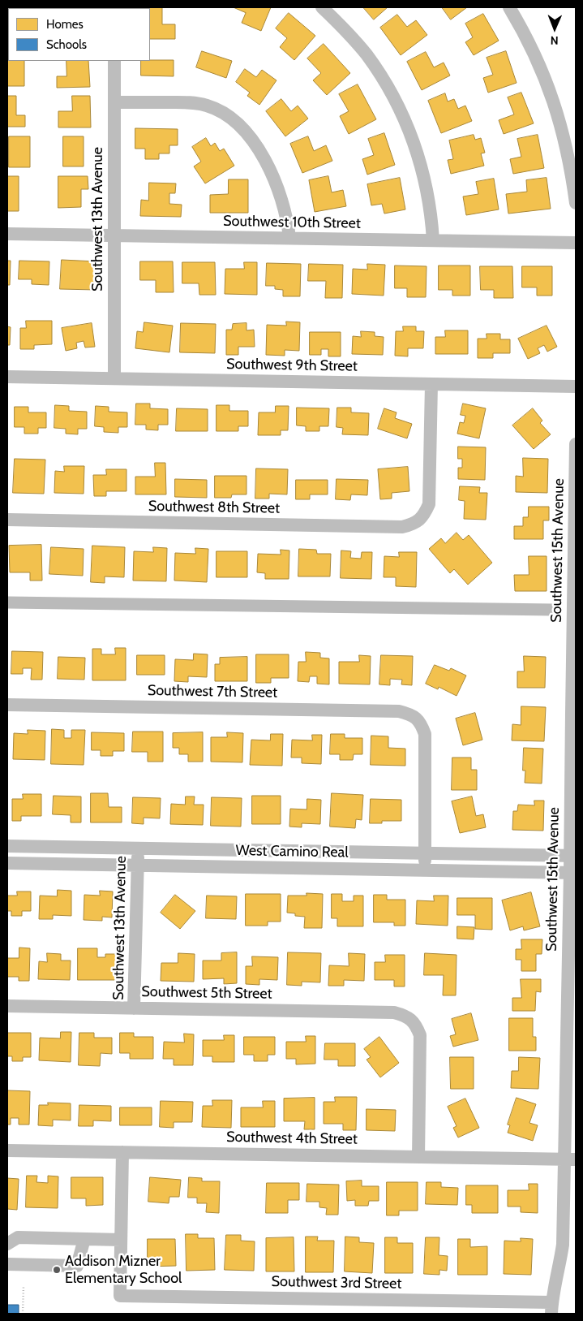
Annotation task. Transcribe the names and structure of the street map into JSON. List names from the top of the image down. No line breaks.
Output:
{"streets":{"street":["Southwest 13th Avenue","Southwest 10th Street","Southwest 9th Street","Southwest 8th Street","Southwest 15th Avenue","Southwest 7th Street","West Camino Real","Southwest 5th Street","Southwest 4th Street","Southwest 3rd Street"]},"crossings":[["Southwest 13th Avenue","Southwest 10th Street"],["Southwest 13th Avenue","Southwest 9th Street"],["Southwest 13th Avenue","West Camino Real"],["Southwest 13th Avenue","Southwest 5th Street"],["Southwest 9th Street","Southwest 8th Street"],["Southwest 15th Avenue","West Camino Real"],["Southwest 15th Avenue","Southwest 4th Street"],["Southwest 15th Avenue","Southwest 3rd Street"],["Southwest 7th Street","West Camino Real"],["Southwest 5th Street","Southwest 4th Street"]],"places":["Addison Mizner Elementary School"],"legend":["Homes","Schools"],"north":"bottom"}
